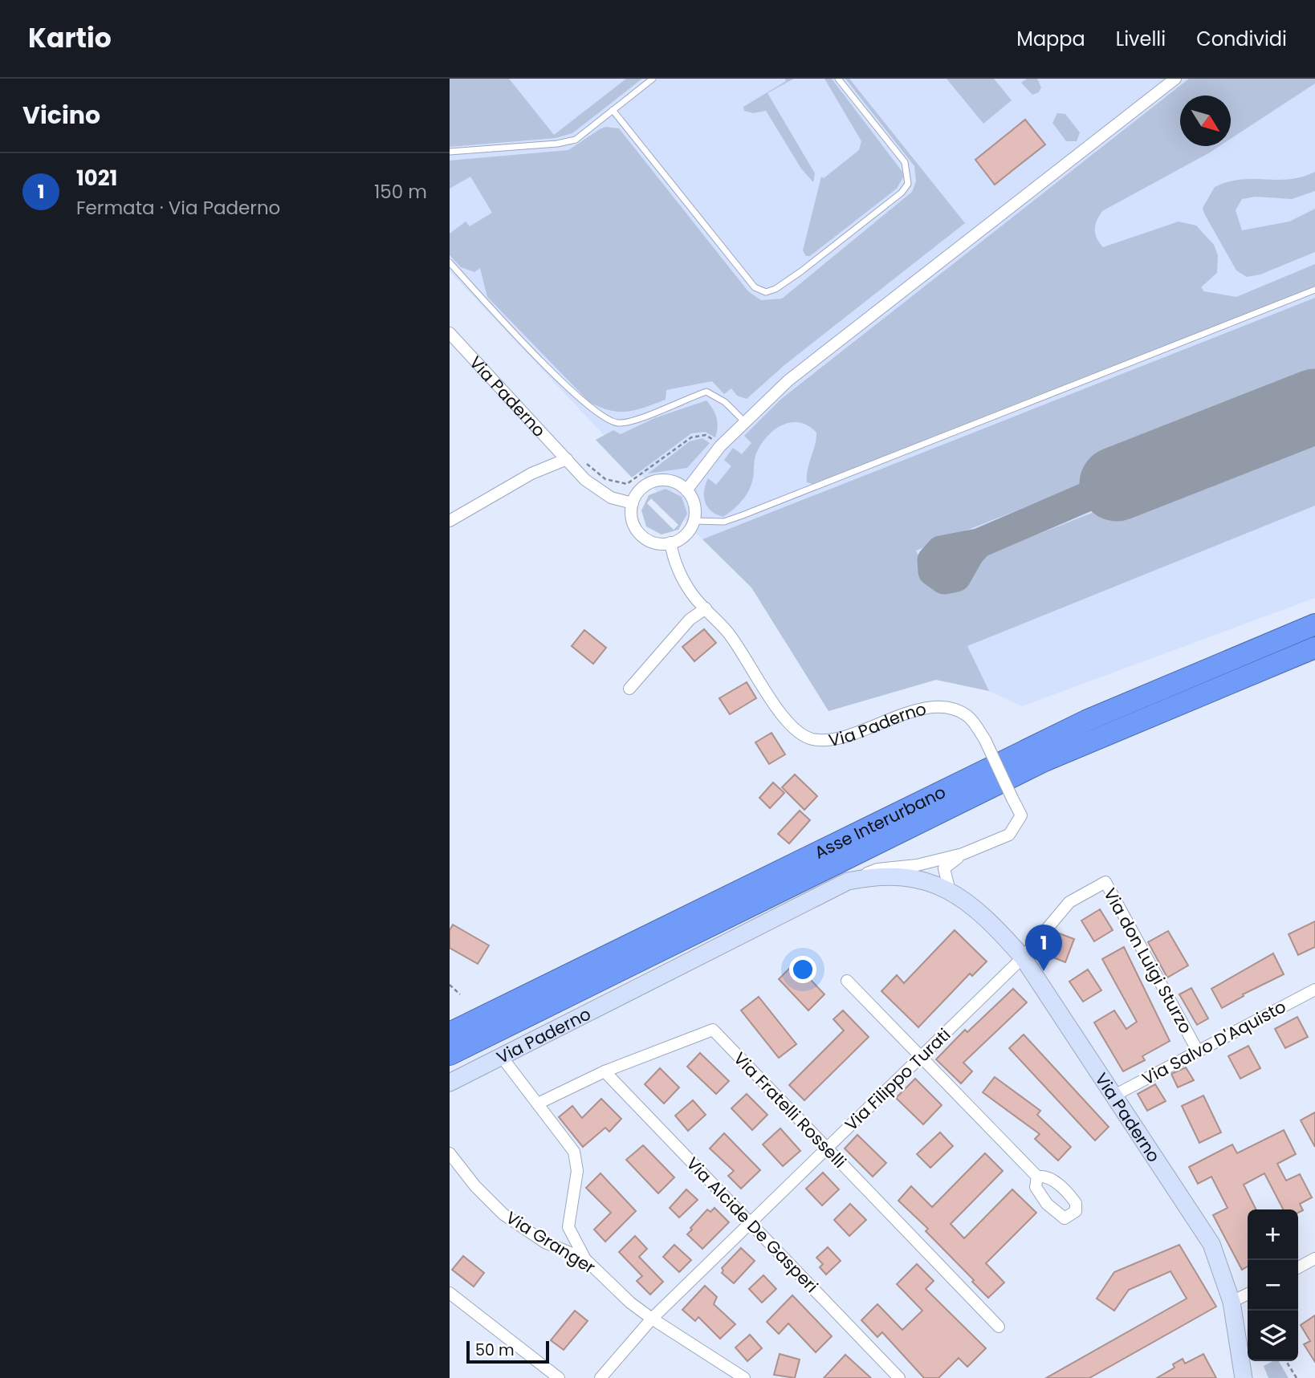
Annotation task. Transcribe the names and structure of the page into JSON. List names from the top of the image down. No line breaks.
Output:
{"streets":{"highway":["Asse Interurbano"],"street":["Via Paderno","Via don Luigi Sturzo","Via Salvo D'Aquisto","Via Filippo Turati","Via Fratelli Rosselli","Via Alcide De Gasperi","Via Granger"]},"crossings":[["Via Paderno","Via don Luigi Sturzo"],["Via Paderno","Via Salvo D'Aquisto"],["Via Paderno","Via Filippo Turati"],["Via don Luigi Sturzo","Via Salvo D'Aquisto"],["Via don Luigi Sturzo","Via Filippo Turati"],["Via Filippo Turati","Via Fratelli Rosselli"],["Via Filippo Turati","Via Alcide De Gasperi"],["Via Filippo Turati","Via Granger"],["Via Fratelli Rosselli","Via Alcide De Gasperi"]],"scale_bar":"50 m","north":"bottom right","page":{"header":"Kartio","nav":["Mappa","Livelli","Condividi"],"heading":"Vicino","list":[{"mark":"1","name":"1021","note":"Fermata · Via Paderno","value":"150 m"}],"pins":"1","map_buttons":["+","−"],"scale":"50 m"}}
